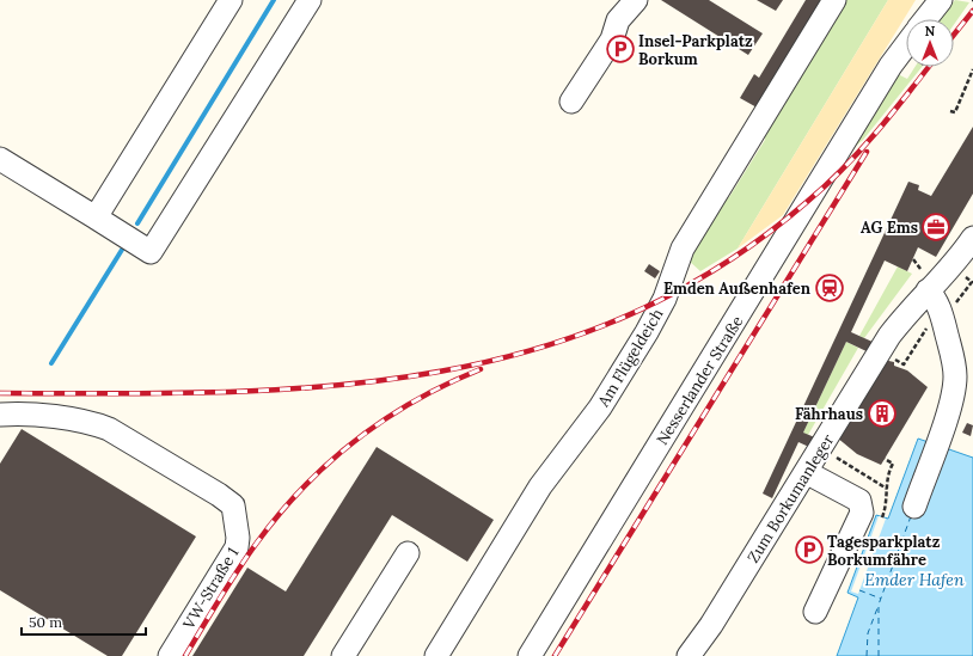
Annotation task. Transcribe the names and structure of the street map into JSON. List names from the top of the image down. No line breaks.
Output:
{"streets":{"street":["Am Flügeldeich","Nesserlander Straße","Zum Borkumanleger","VW-Straße 1"]},"water":["Emder Hafen"],"places":{"parking":["Insel-Parkplatz Borkum","Tagesparkplatz Borkumfähre"],"office":["AG Ems"],"station":["Emden Außenhafen"],"building":["Fährhaus"]},"scale_bar":"50 m","north":"top"}
